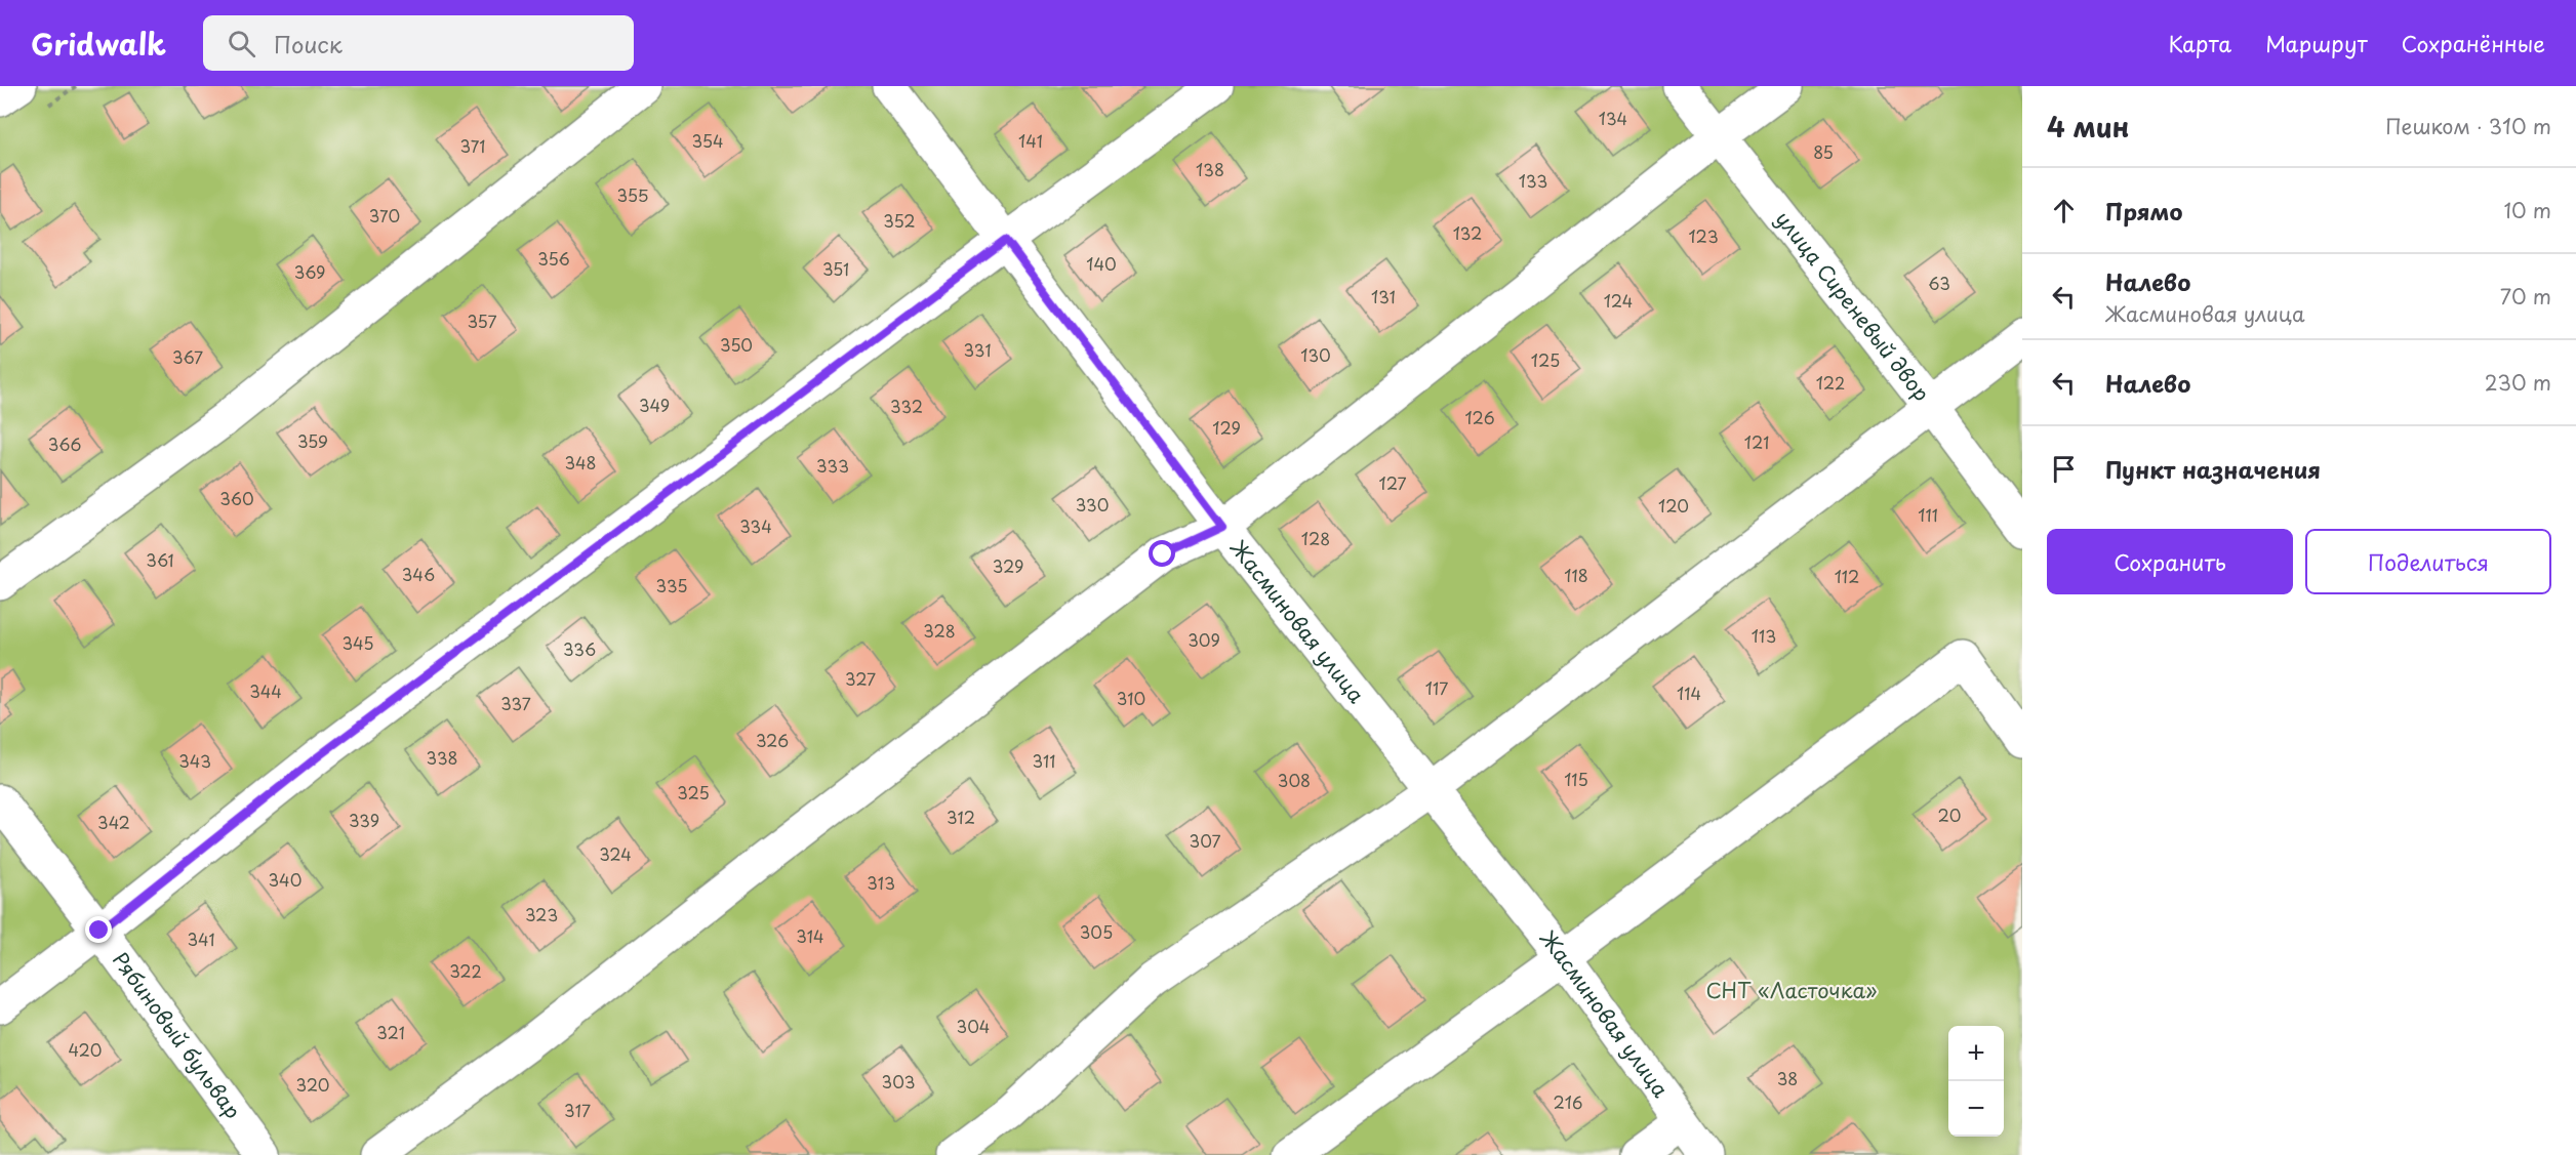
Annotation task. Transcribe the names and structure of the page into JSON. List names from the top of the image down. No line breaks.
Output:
{"streets":{"street":["улица Сиреневый двор","Жасминовая улица","Рябиновый бульвар"]},"parks":["СНТ «Ласточка»"],"house_numbers":["134","354","141","371","85","138","133","355","370","352","132","123","356","140","351","369","63","131","124","357","350","331","130","367","125","122","349","332","126","129","359","121","366","348","333","127","360","330","120","111","334","128","361","329","346","118","112","335","328","113","309","345","336","327","117","344","114","310","337","326","338","343","311","115","308","325","20","312","339","342","307","324","340","313","323","305","314","341","322","304","321","420","38","303","320","216","317"],"page":{"header":"Gridwalk","search":"Поиск","nav":["Карта","Маршрут","Сохранённые"],"heading":["4 мин","Пешком · 310 m"],"list":[["Прямо","10 m"],["Налево","Жасминовая улица","70 m"],["Налево","230 m"],"Пункт назначения"],"buttons":["Сохранить","Поделиться"],"map_buttons":["+","−"]}}
